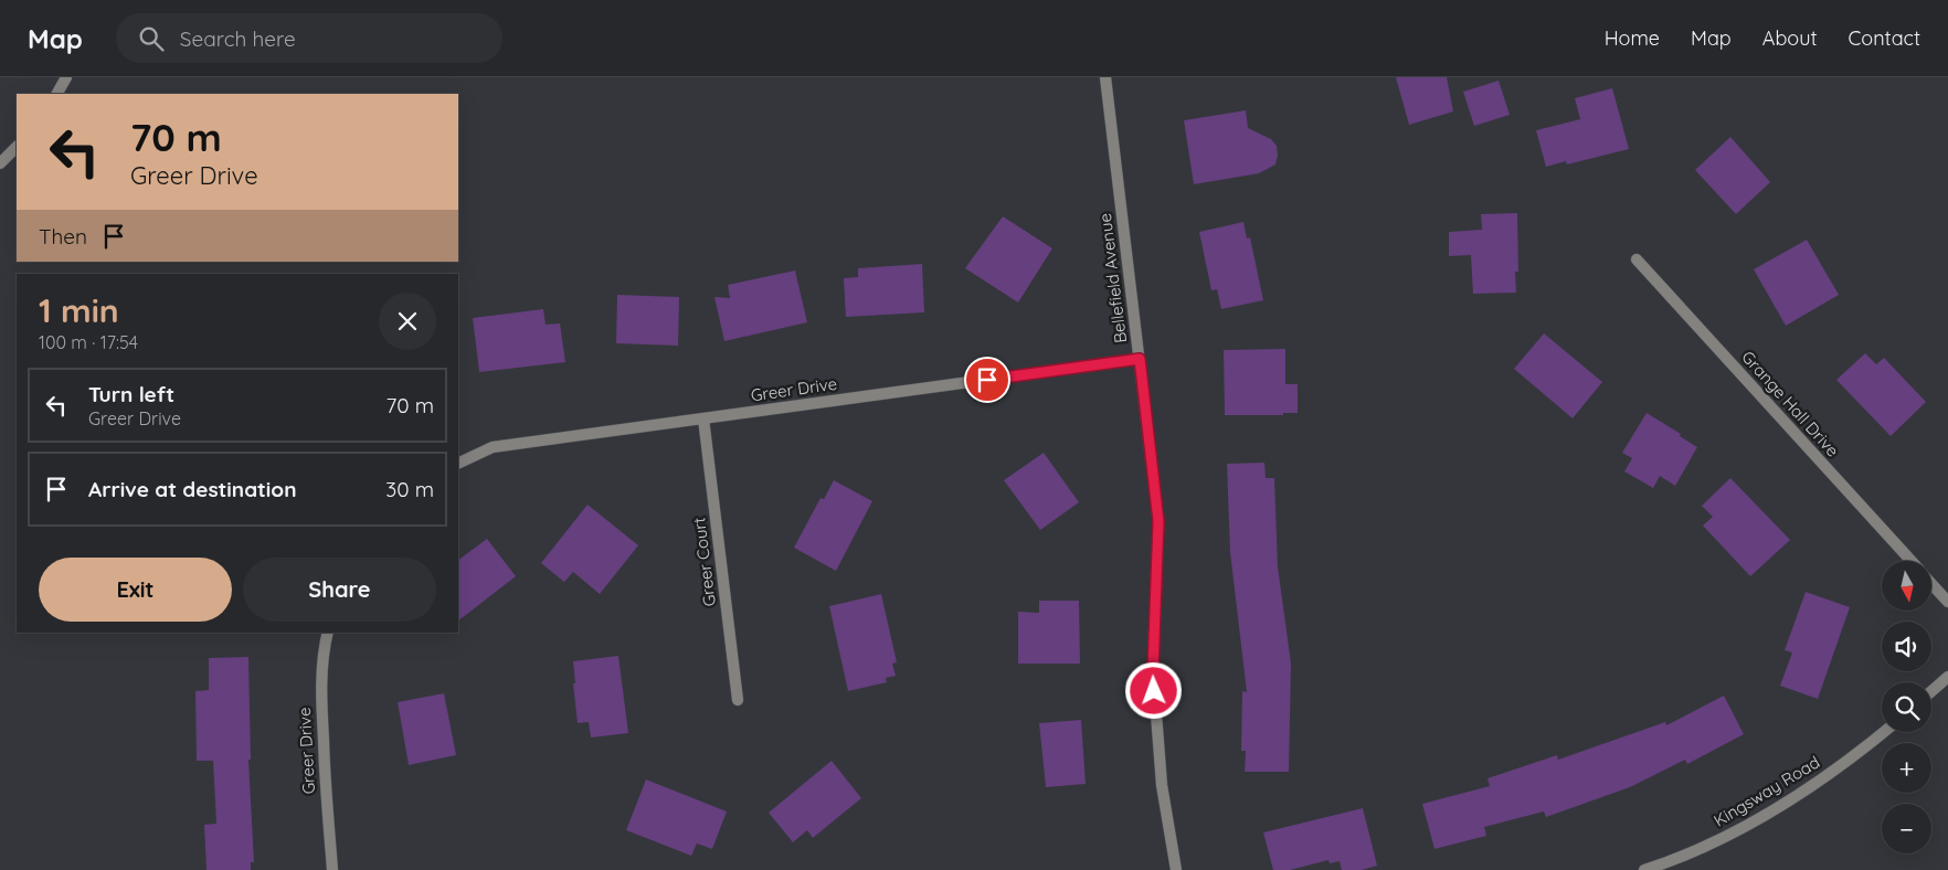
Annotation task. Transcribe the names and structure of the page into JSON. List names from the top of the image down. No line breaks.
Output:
{"streets":{"street":["Bellefield Avenue","Greer Drive","Grange Hall Drive","Greer Court","Kingsway Road"]},"crossings":[["Bellefield Avenue","Greer Drive"],["Greer Drive","Greer Court"]],"north":"bottom","page":{"header":"Map","search":"Search here","nav":["Home","Map","About","Contact"],"turn":["70 m","Greer Drive"],"then":"Then","heading":["1 min","100 m · 17:54"],"list":[{"name":"Turn left","note":"Greer Drive","value":"70 m"},{"name":"Arrive at destination","value":"30 m"}],"buttons":["Exit","Share"],"map_buttons":["+","−"]}}
